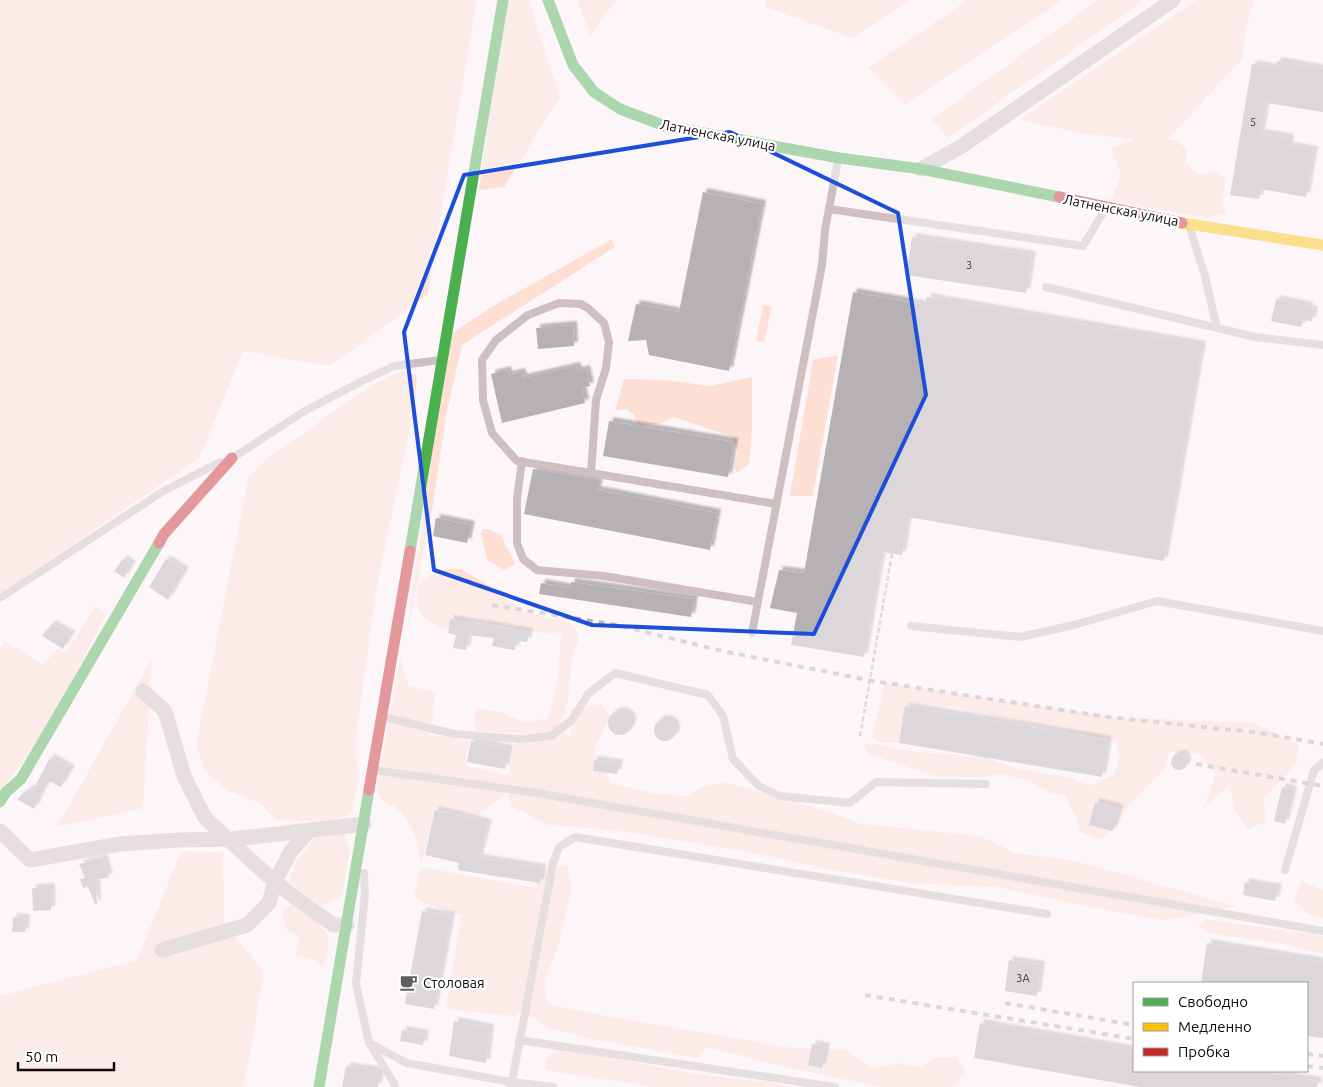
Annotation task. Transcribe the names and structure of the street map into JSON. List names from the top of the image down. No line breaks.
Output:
{"streets":{"street":["Латненская улица"]},"places":{"cafe":["Столовая"]},"house_numbers":["5","3","3А"],"legend":["Свободно","Медленно","Пробка"],"scale_bar":"50 m"}
